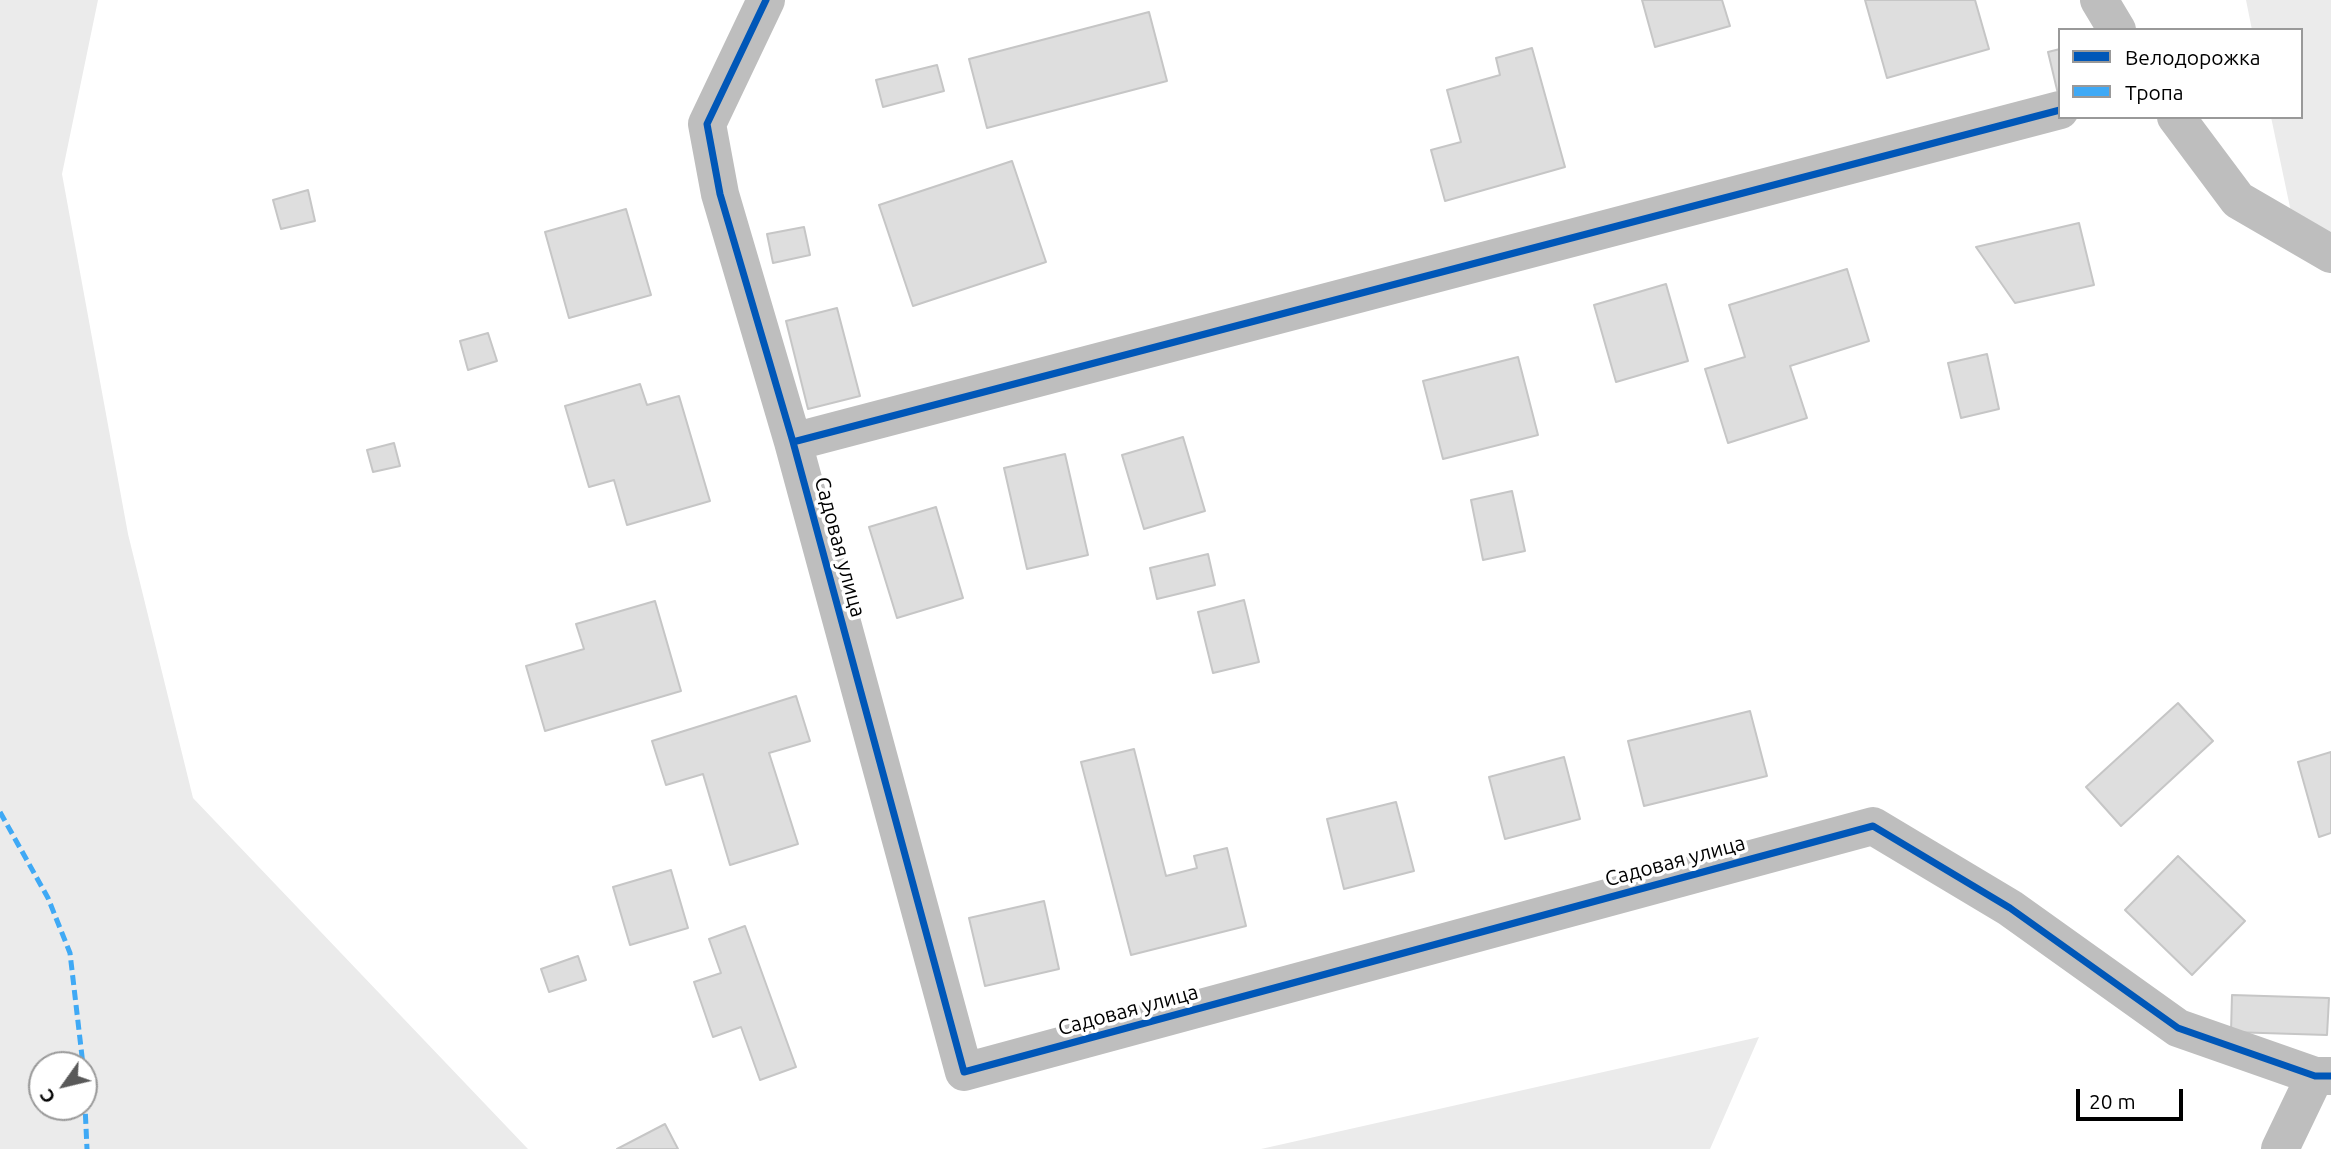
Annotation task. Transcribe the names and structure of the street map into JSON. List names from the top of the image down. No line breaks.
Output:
{"streets":{"street":["Садовая улица"]},"legend":["Велодорожка","Тропа"],"scale_bar":"20 m","north":"bottom left"}
